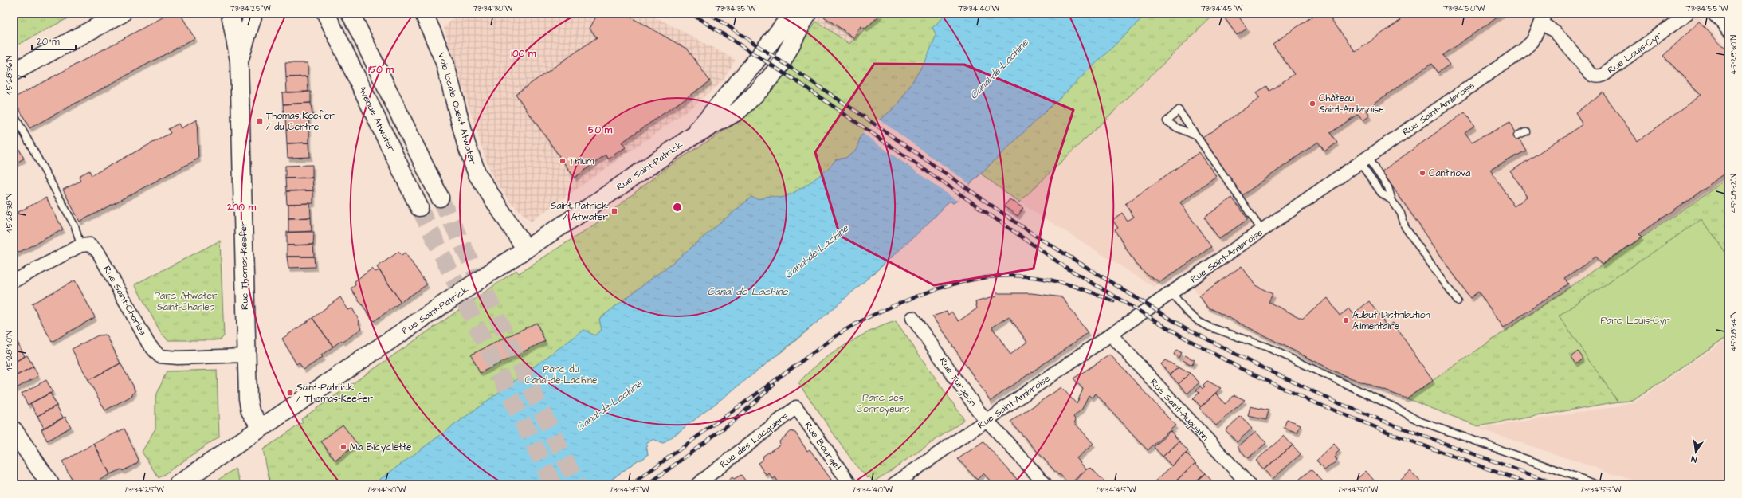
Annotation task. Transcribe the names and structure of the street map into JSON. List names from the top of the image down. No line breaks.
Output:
{"streets":{"main road":["Voie locale Ouest Atwater","Avenue Atwater","Rue Saint-Patrick","Rue Thomas-Keefer"],"street":["Rue Louis-Cyr","Rue Saint-Ambroise","Rue Saint-Charles","Rue Turgeon","Rue Saint-Augustin","Rue des Lacquiers","Rue Bourget"]},"crossings":[["Rue Louis-Cyr","Rue Saint-Ambroise"],["Voie locale Ouest Atwater","Rue Saint-Patrick"],["Rue Saint-Ambroise","Rue Turgeon"],["Rue Saint-Ambroise","Rue Saint-Augustin"],["Rue Saint-Patrick","Rue Thomas-Keefer"],["Rue Thomas-Keefer","Rue Saint-Charles"],["Rue des Lacquiers","Rue Bourget"]],"water":["Canal-de-Lachine","Canal de Lachine"],"parks":["Parc Atwater Saint-Charles","Parc Louis-Cyr","Parc du Canal-de-Lachine","Parc des Corroyeurs"],"places":{"other":["Château Saint-Ambroise","Trium","Cantinova","Aubut Distribution Alimentaire","Ma Bicyclette"],"transit":["Thomas-Keefer / du Centre","Saint-Patrick / Atwater","Saint-Patrick / Thomas-Keefer"]},"scale_bar":"20 m","north":"bottom","coordinates":["73°34'25\"W","73°34'30\"W","73°34'35\"W","73°34'40\"W","73°34'45\"W","73°34'50\"W","73°34'55\"W","45°28'30\"N","45°28'36\"N","45°28'32\"N","45°28'38\"N","45°28'34\"N","45°28'40\"N"],"rings":["100 m","150 m","50 m","200 m"]}
